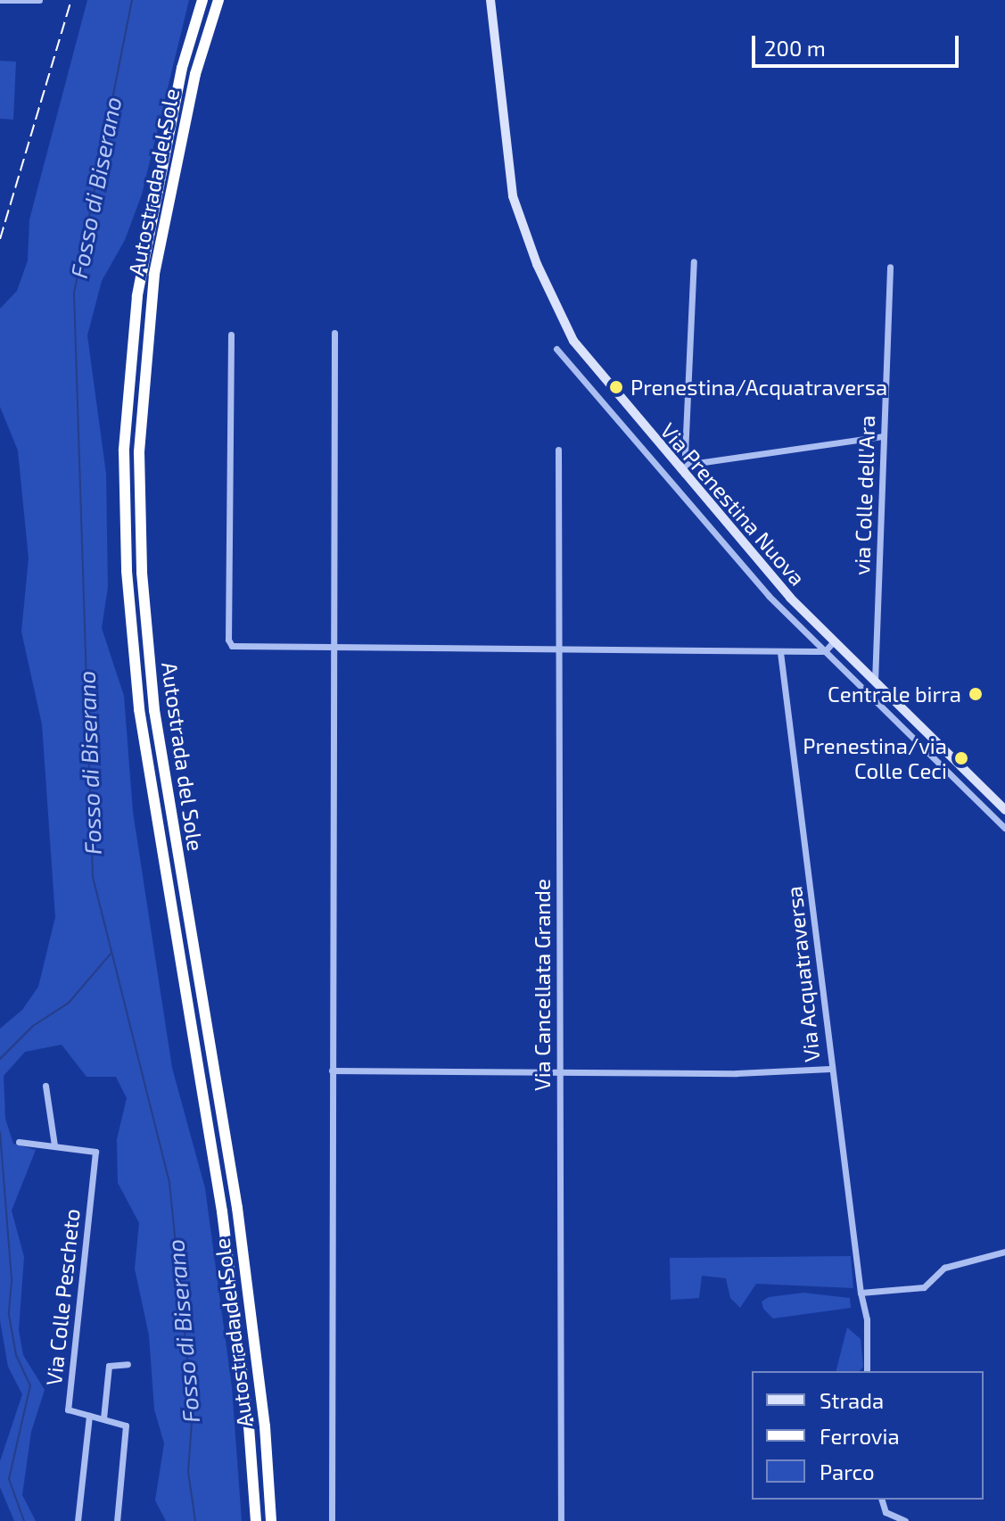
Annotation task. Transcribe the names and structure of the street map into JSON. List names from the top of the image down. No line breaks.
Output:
{"streets":{"highway":["Autostrada del Sole"],"main road":["Via Prenestina Nuova"],"street":["via Colle dell'Ara","Via Acquatraversa","Via Cancellata Grande","Via Colle Pescheto"]},"crossings":[["via Colle dell'Ara","Via Prenestina Nuova"]],"water":["Fosso di Biserano"],"places":["Prenestina/Acquatraversa","Centrale birra","Prenestina/via Colle Ceci"],"legend":["Strada","Ferrovia","Parco"],"scale_bar":"200 m"}
